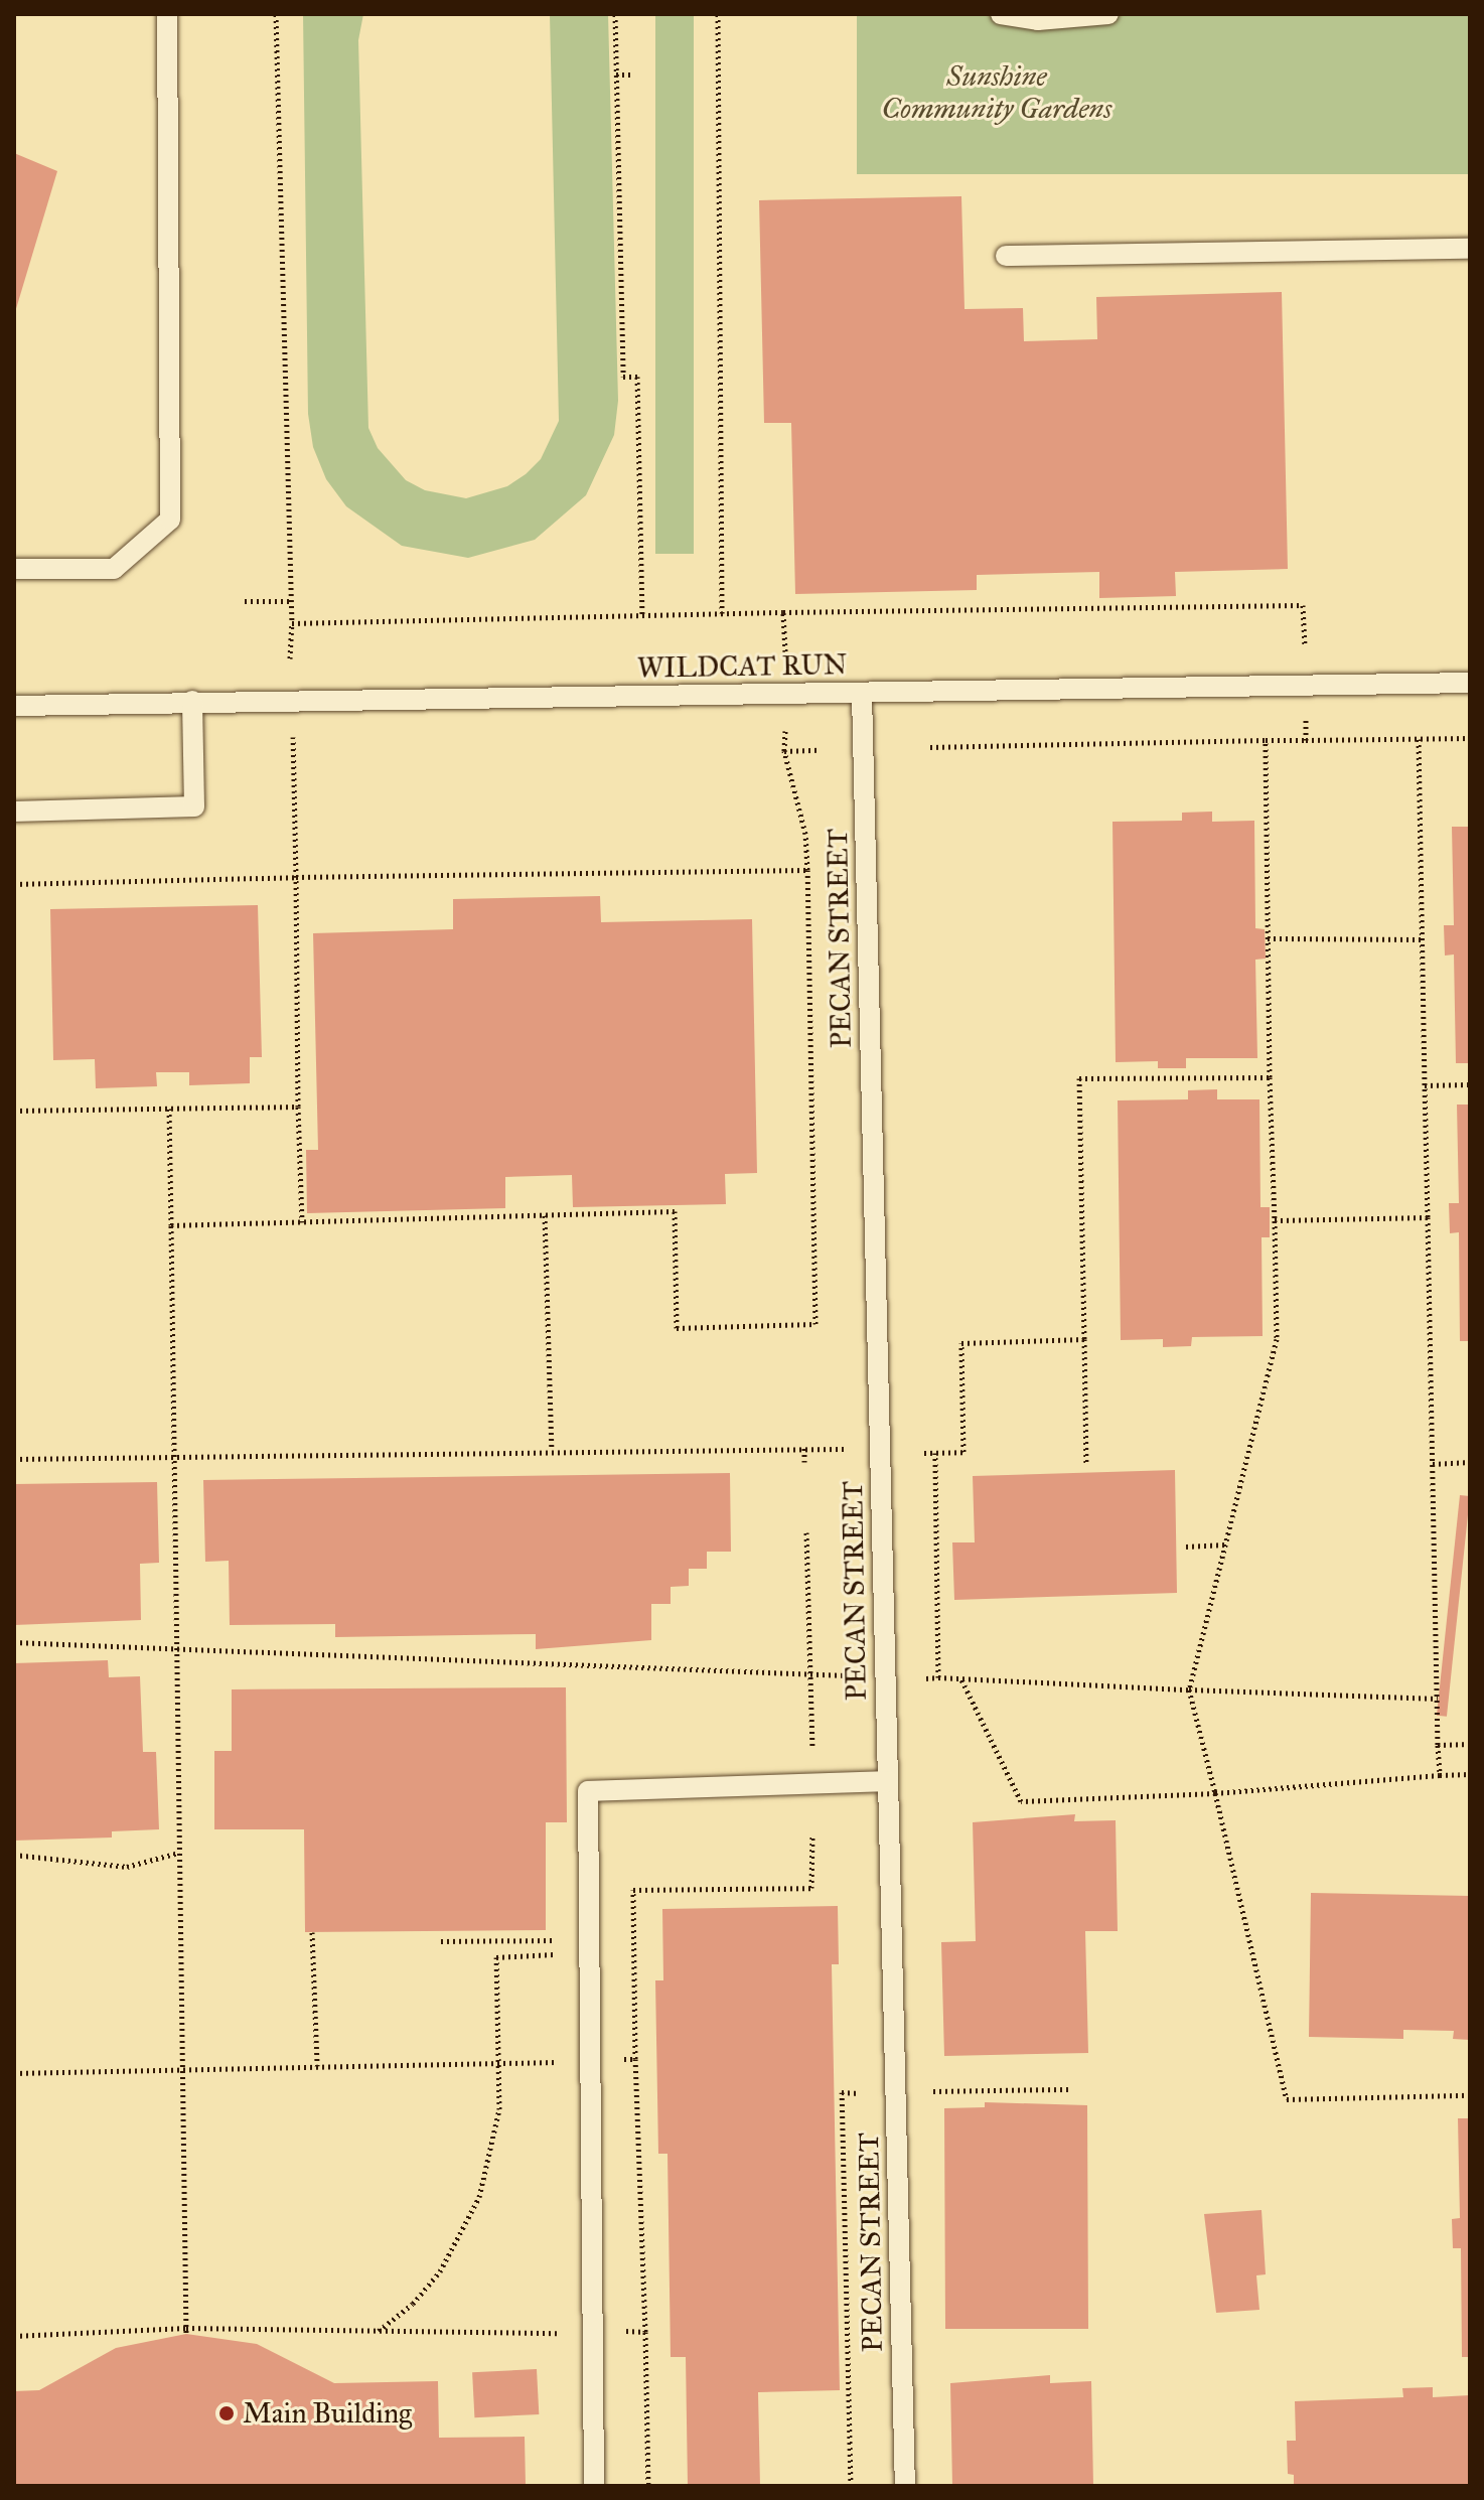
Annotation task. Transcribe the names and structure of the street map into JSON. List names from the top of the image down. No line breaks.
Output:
{"streets":{"lane":["WILDCAT RUN","PECAN STREET"]},"crossings":[["WILDCAT RUN","PECAN STREET"]],"parks":["Sunshine Community Gardens"],"places":["Main Building"]}
